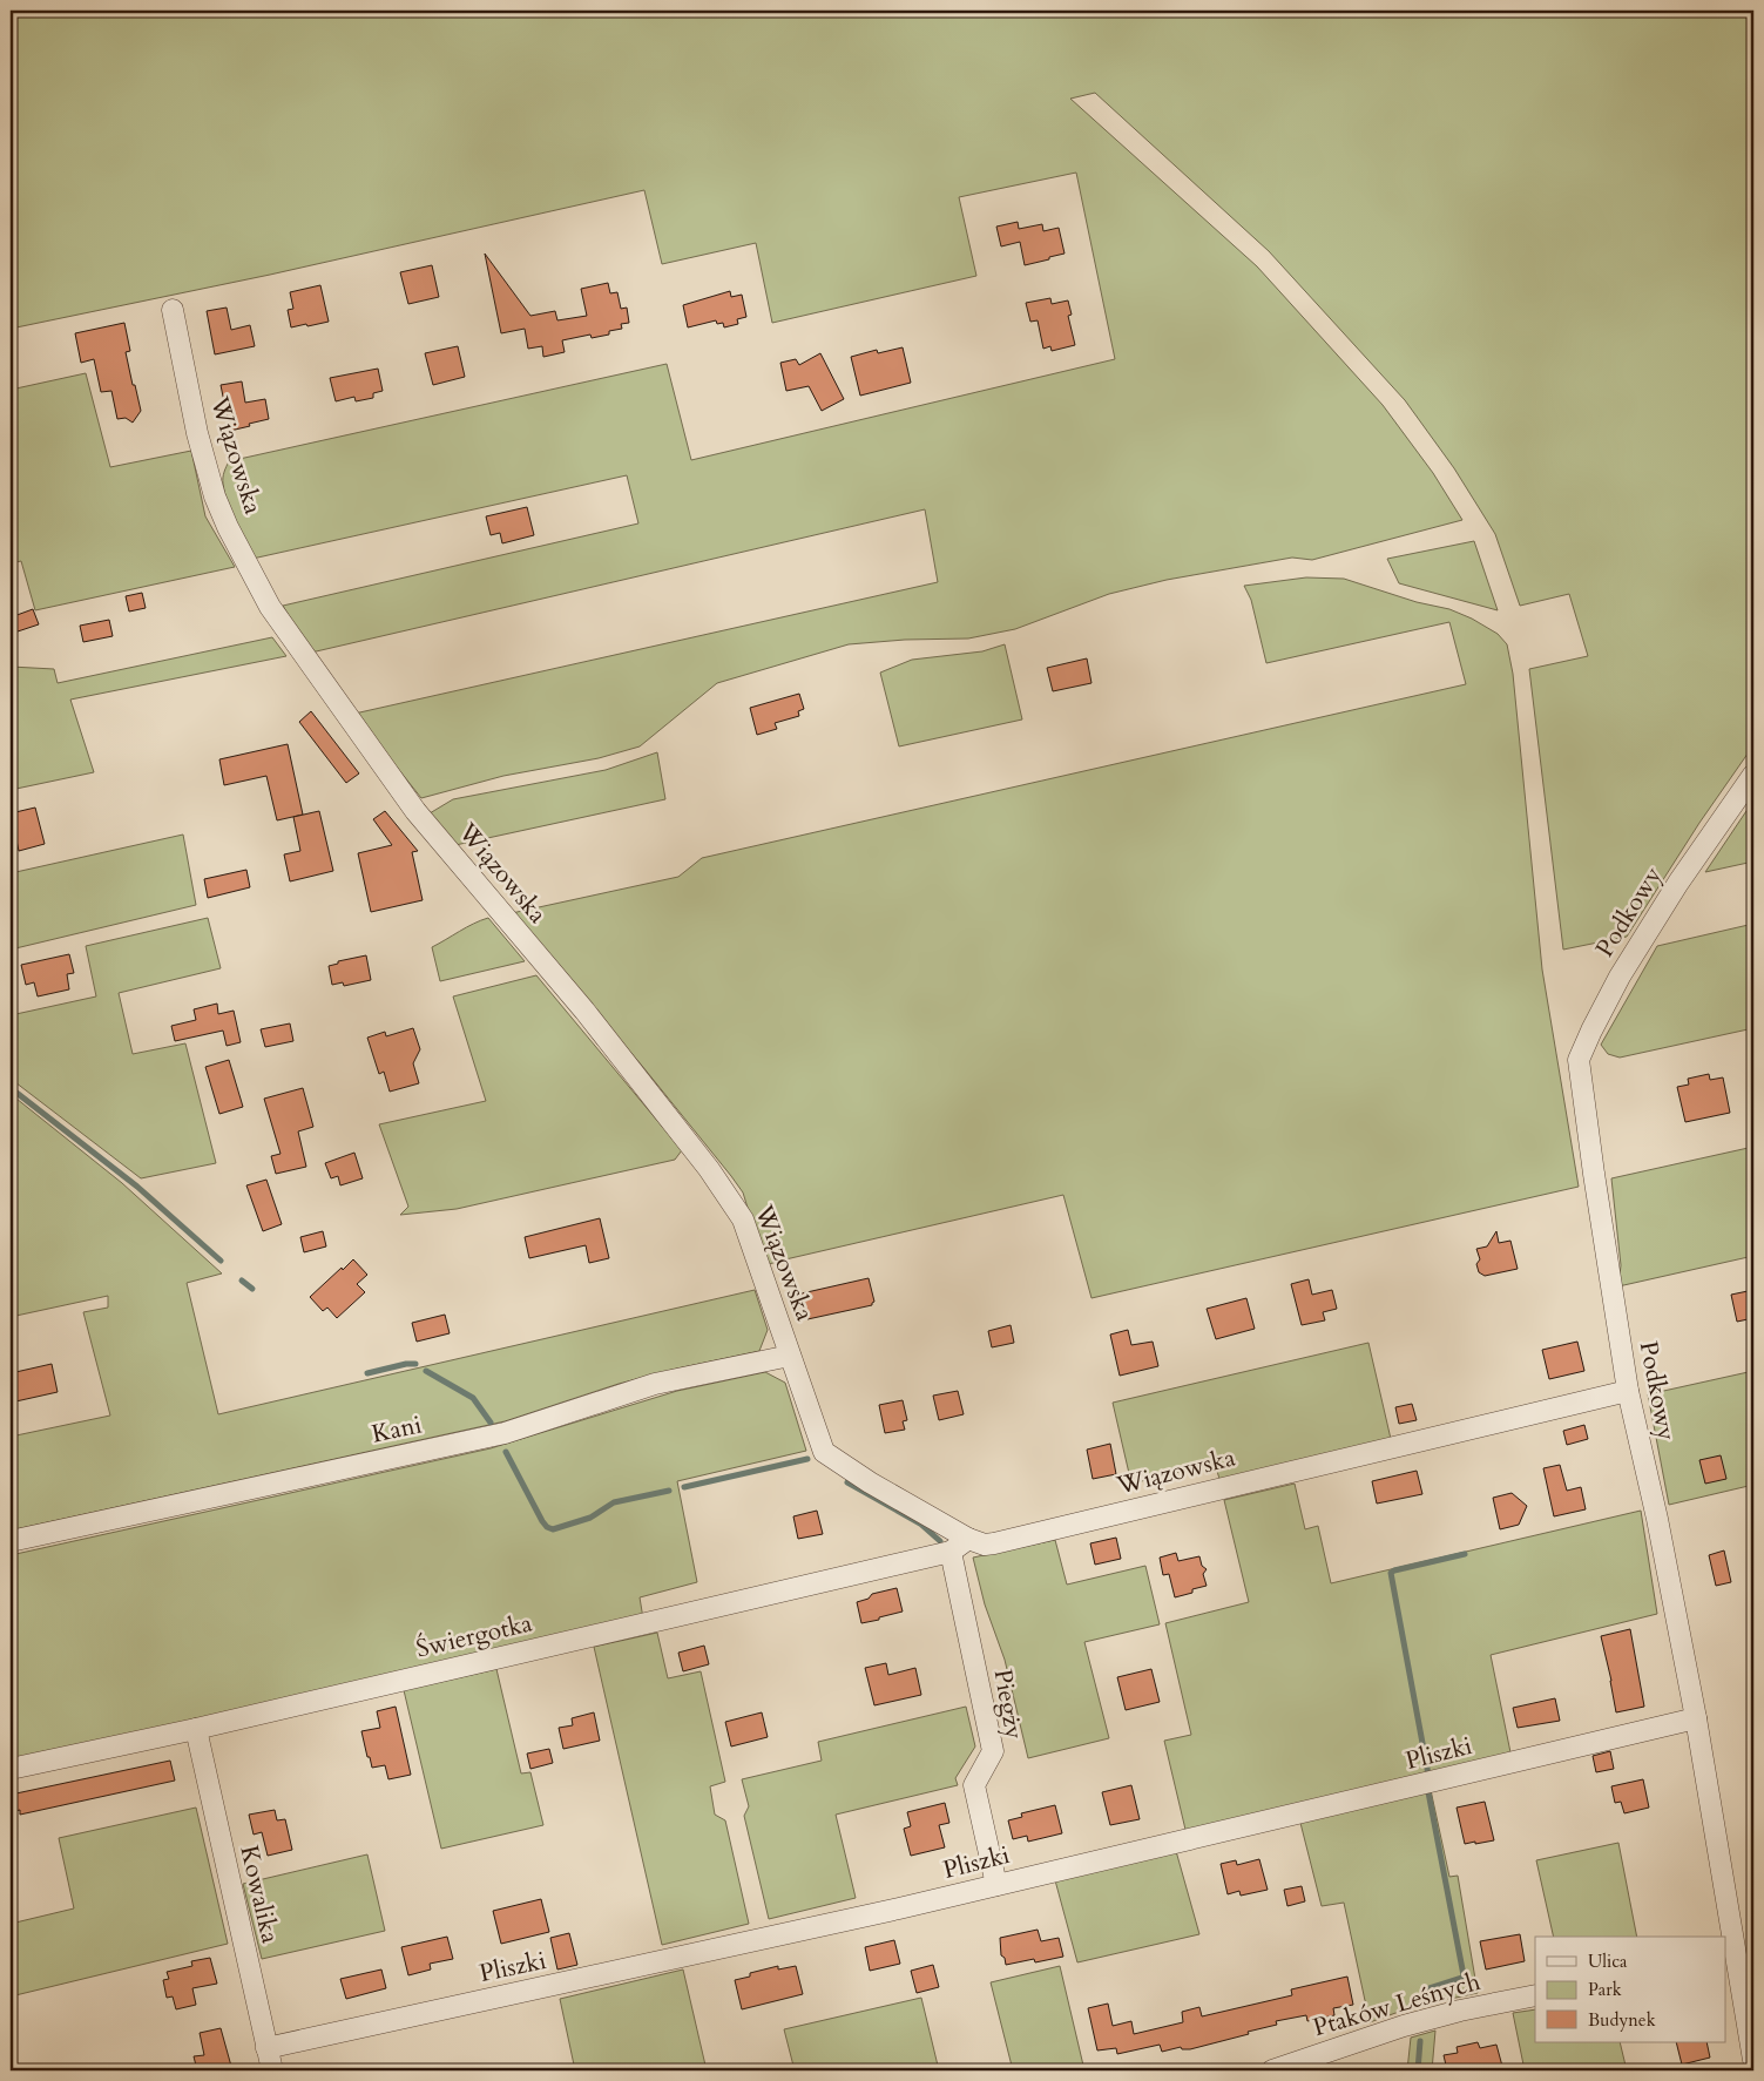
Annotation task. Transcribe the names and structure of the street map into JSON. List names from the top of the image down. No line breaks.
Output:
{"streets":{"street":["Wiązowska","Podkowy","Kani","Świergotka","Piegży","Pliszki","Kowalika","Ptaków Leśnych"]},"crossings":[["Wiązowska","Podkowy"],["Wiązowska","Kani"],["Podkowy","Pliszki"],["Świergotka","Piegży"],["Świergotka","Kowalika"],["Piegży","Pliszki"],["Pliszki","Kowalika"]],"legend":["Ulica","Park","Budynek"]}
